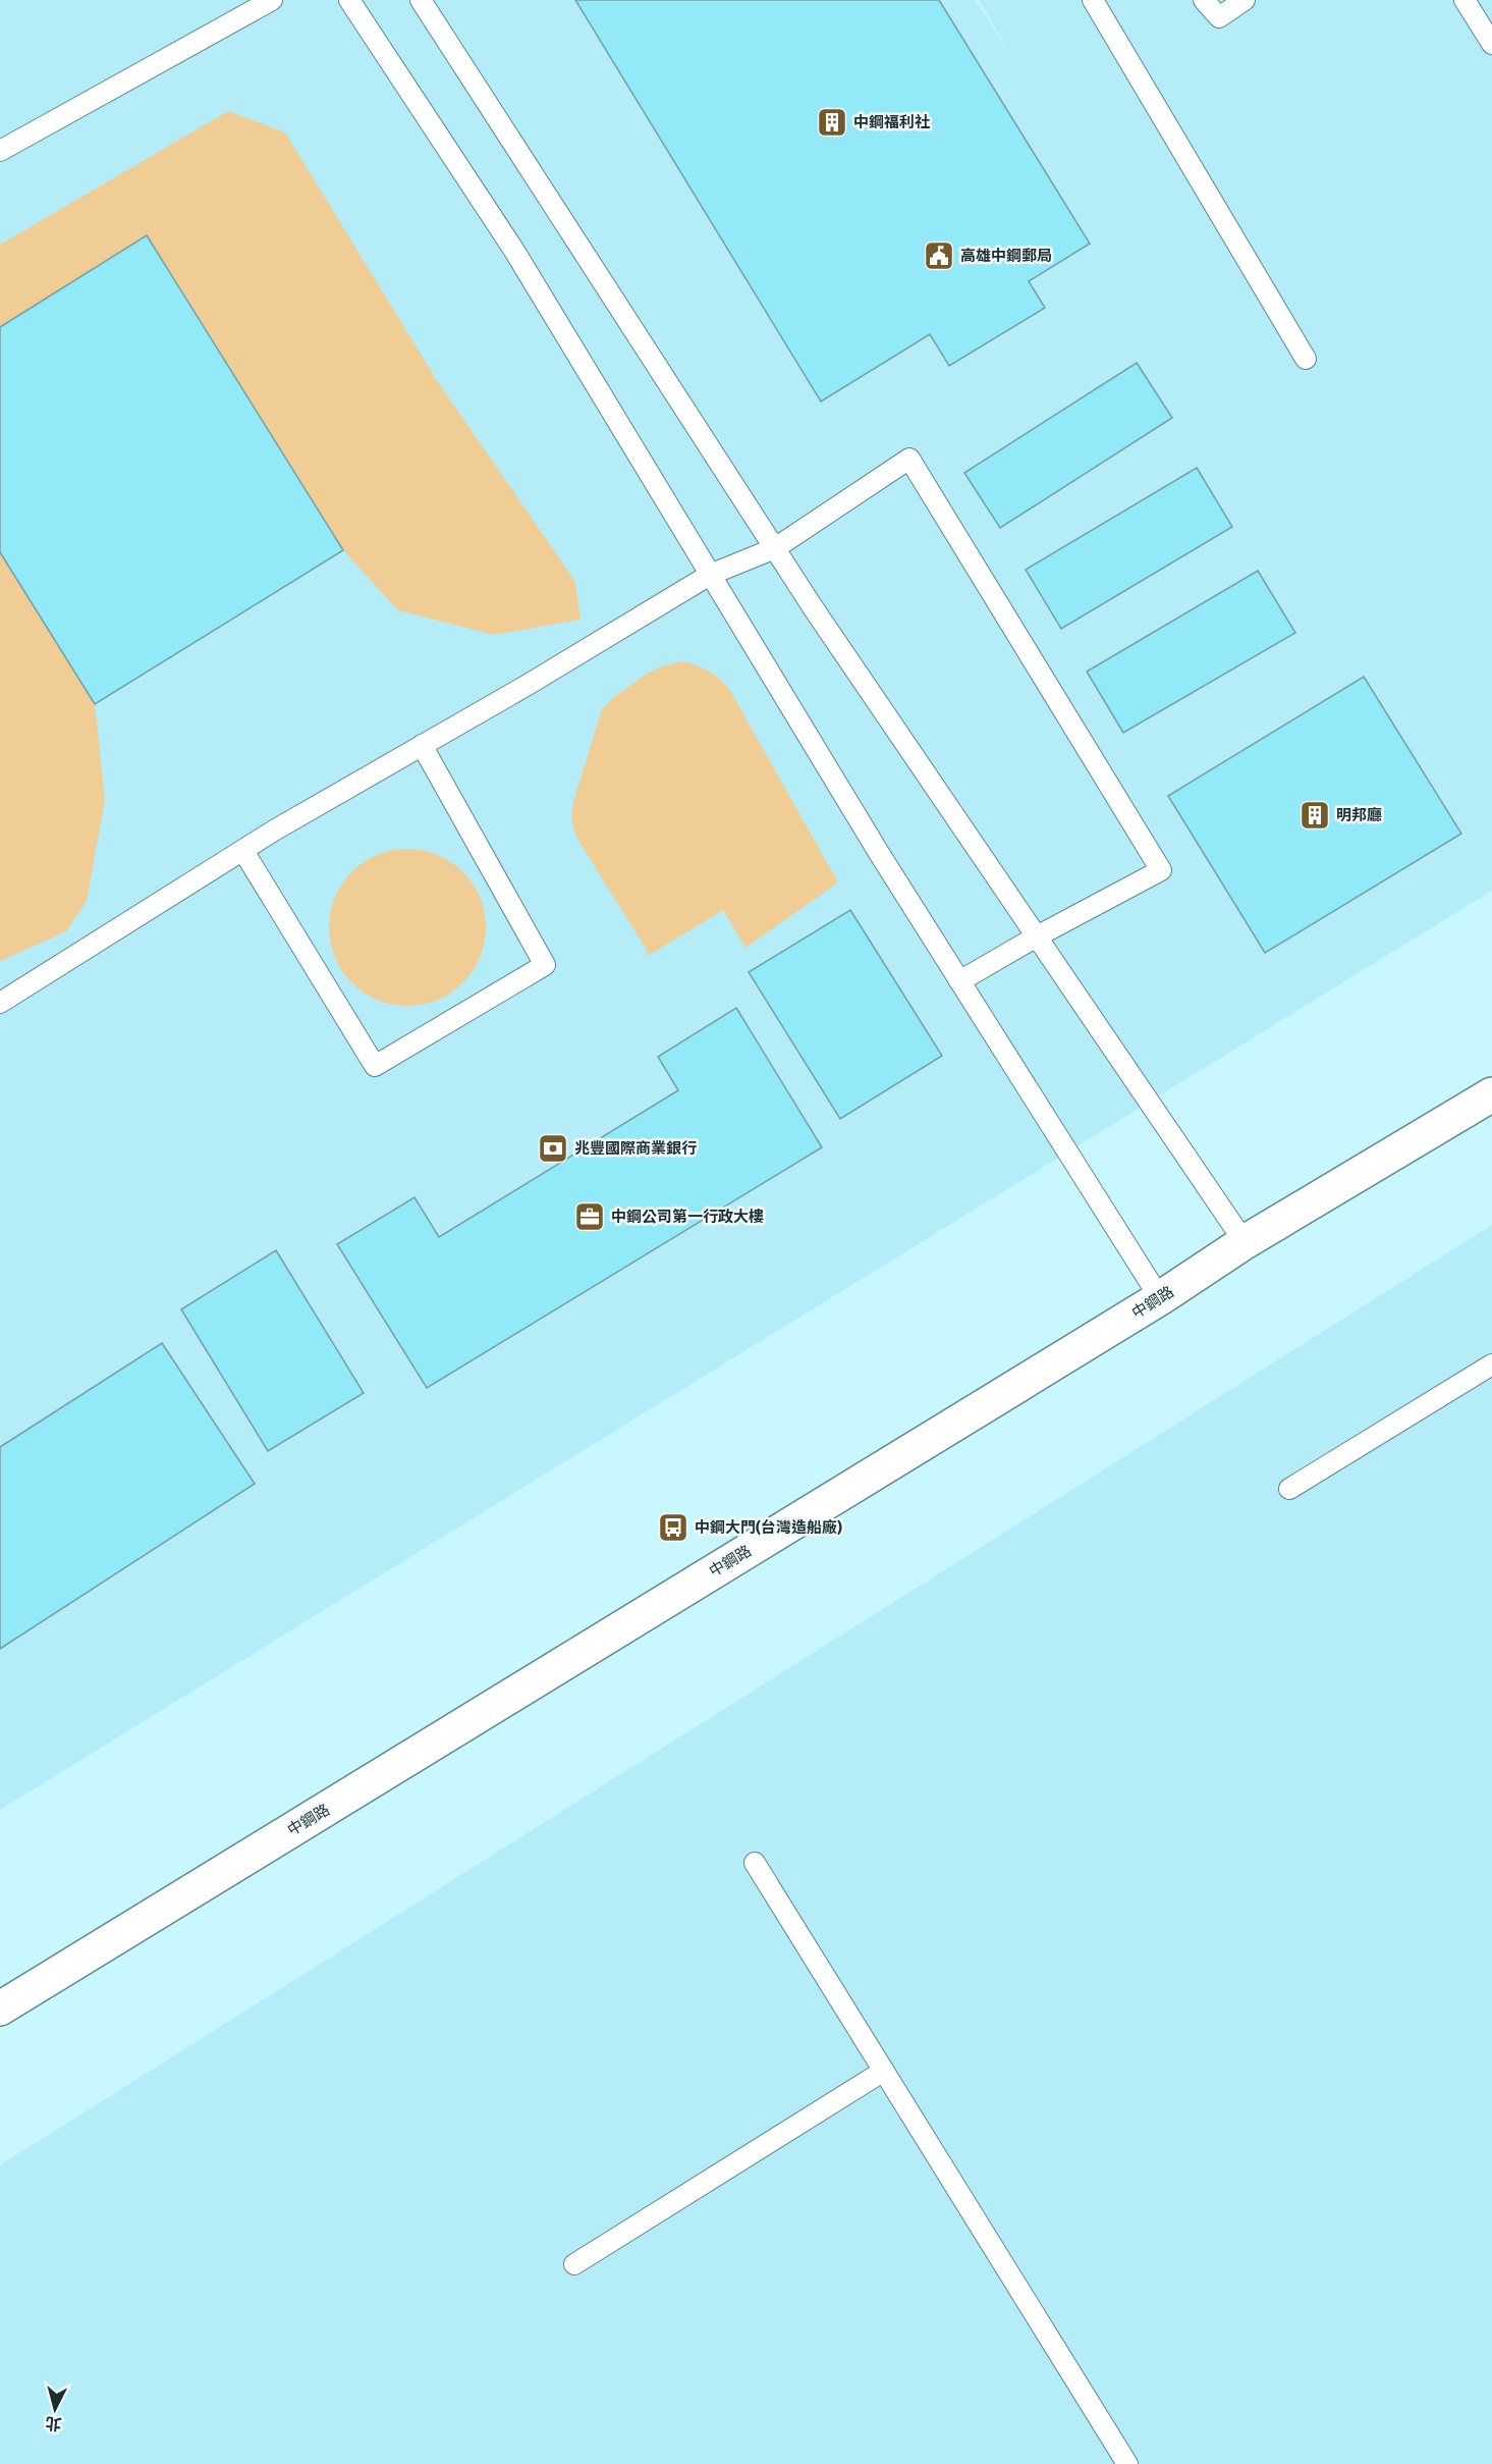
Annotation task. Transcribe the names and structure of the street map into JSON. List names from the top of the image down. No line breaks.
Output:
{"streets":{"street":["中鋼路"]},"places":{"building":["中鋼福利社","明邦廳"],"public building":["高雄中鋼郵局"],"bank":["兆豐國際商業銀行"],"office":["中鋼公司第一行政大樓"],"bus stop":["中鋼大門(台灣造船廠)"]},"north":"bottom"}
